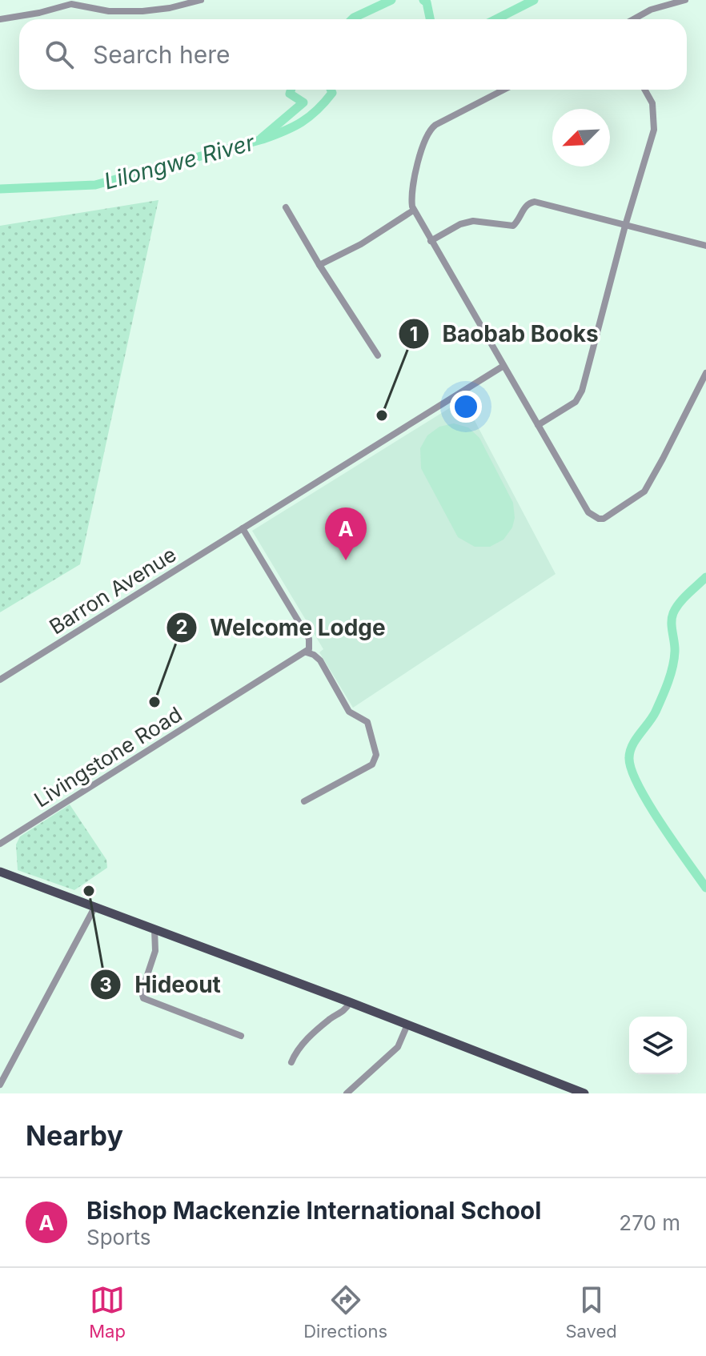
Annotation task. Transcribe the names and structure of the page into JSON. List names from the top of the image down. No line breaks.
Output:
{"streets":{"street":["Barron Avenue","Livingstone Road"]},"water":["Lilongwe River"],"places":["Baobab Books","Welcome Lodge","Hideout"],"north":"bottom left","page":{"search":"Search here","pins":"A","heading":"Nearby","list":[{"mark":"A","name":"Bishop Mackenzie International School","note":"Sports","value":"270 m"}],"nav":["Map","Directions","Saved"]}}
